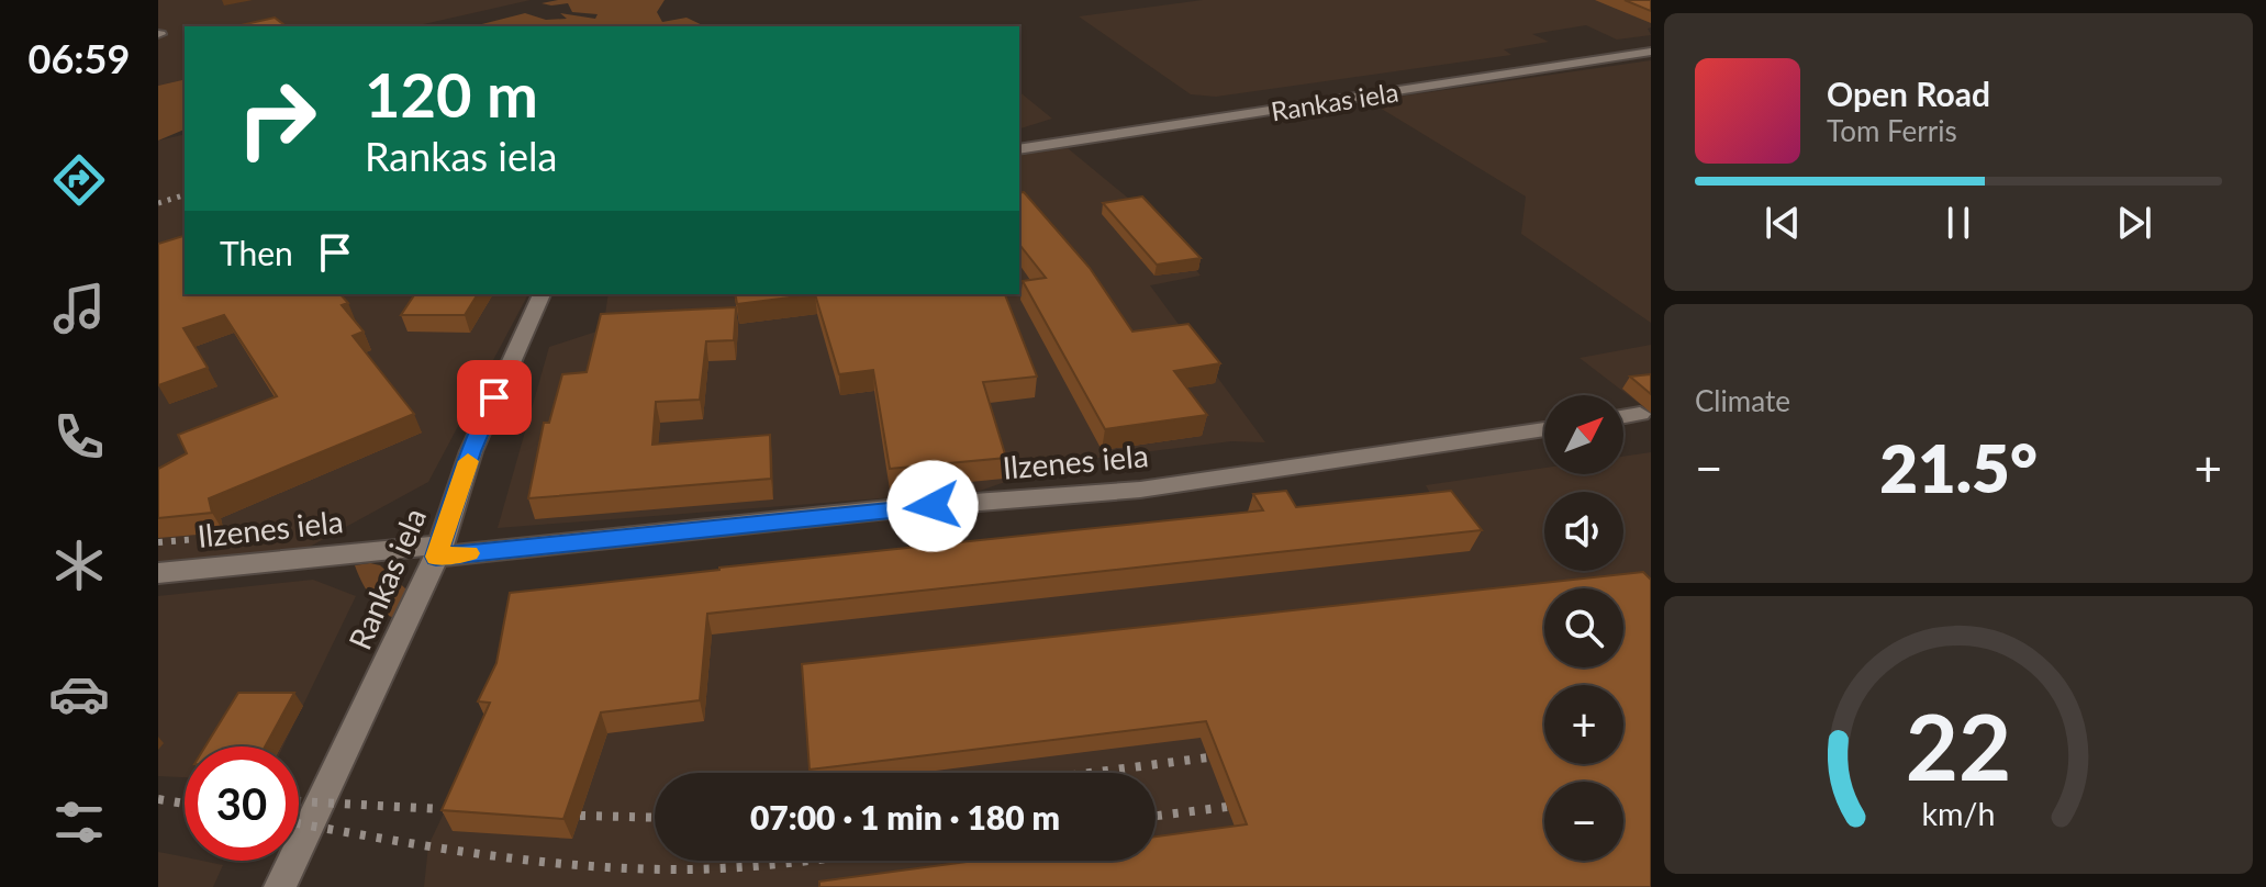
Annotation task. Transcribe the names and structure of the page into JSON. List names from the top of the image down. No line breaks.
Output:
{"streets":{"street":["Rankas iela","Ilzenes iela"]},"crossings":[["Rankas iela","Ilzenes iela"]],"north":"top right","page":{"tabs":"06:59","turn":["120 m","Rankas iela"],"song":["Open Road","Tom Ferris"],"then":"Then","tile":"Climate","map_buttons":["+","−"],"heat":["−","21.5°","+"],"limit":"30","trip":"07:00 · 1 min · 180 m","gauge":["22","km/h"]}}
